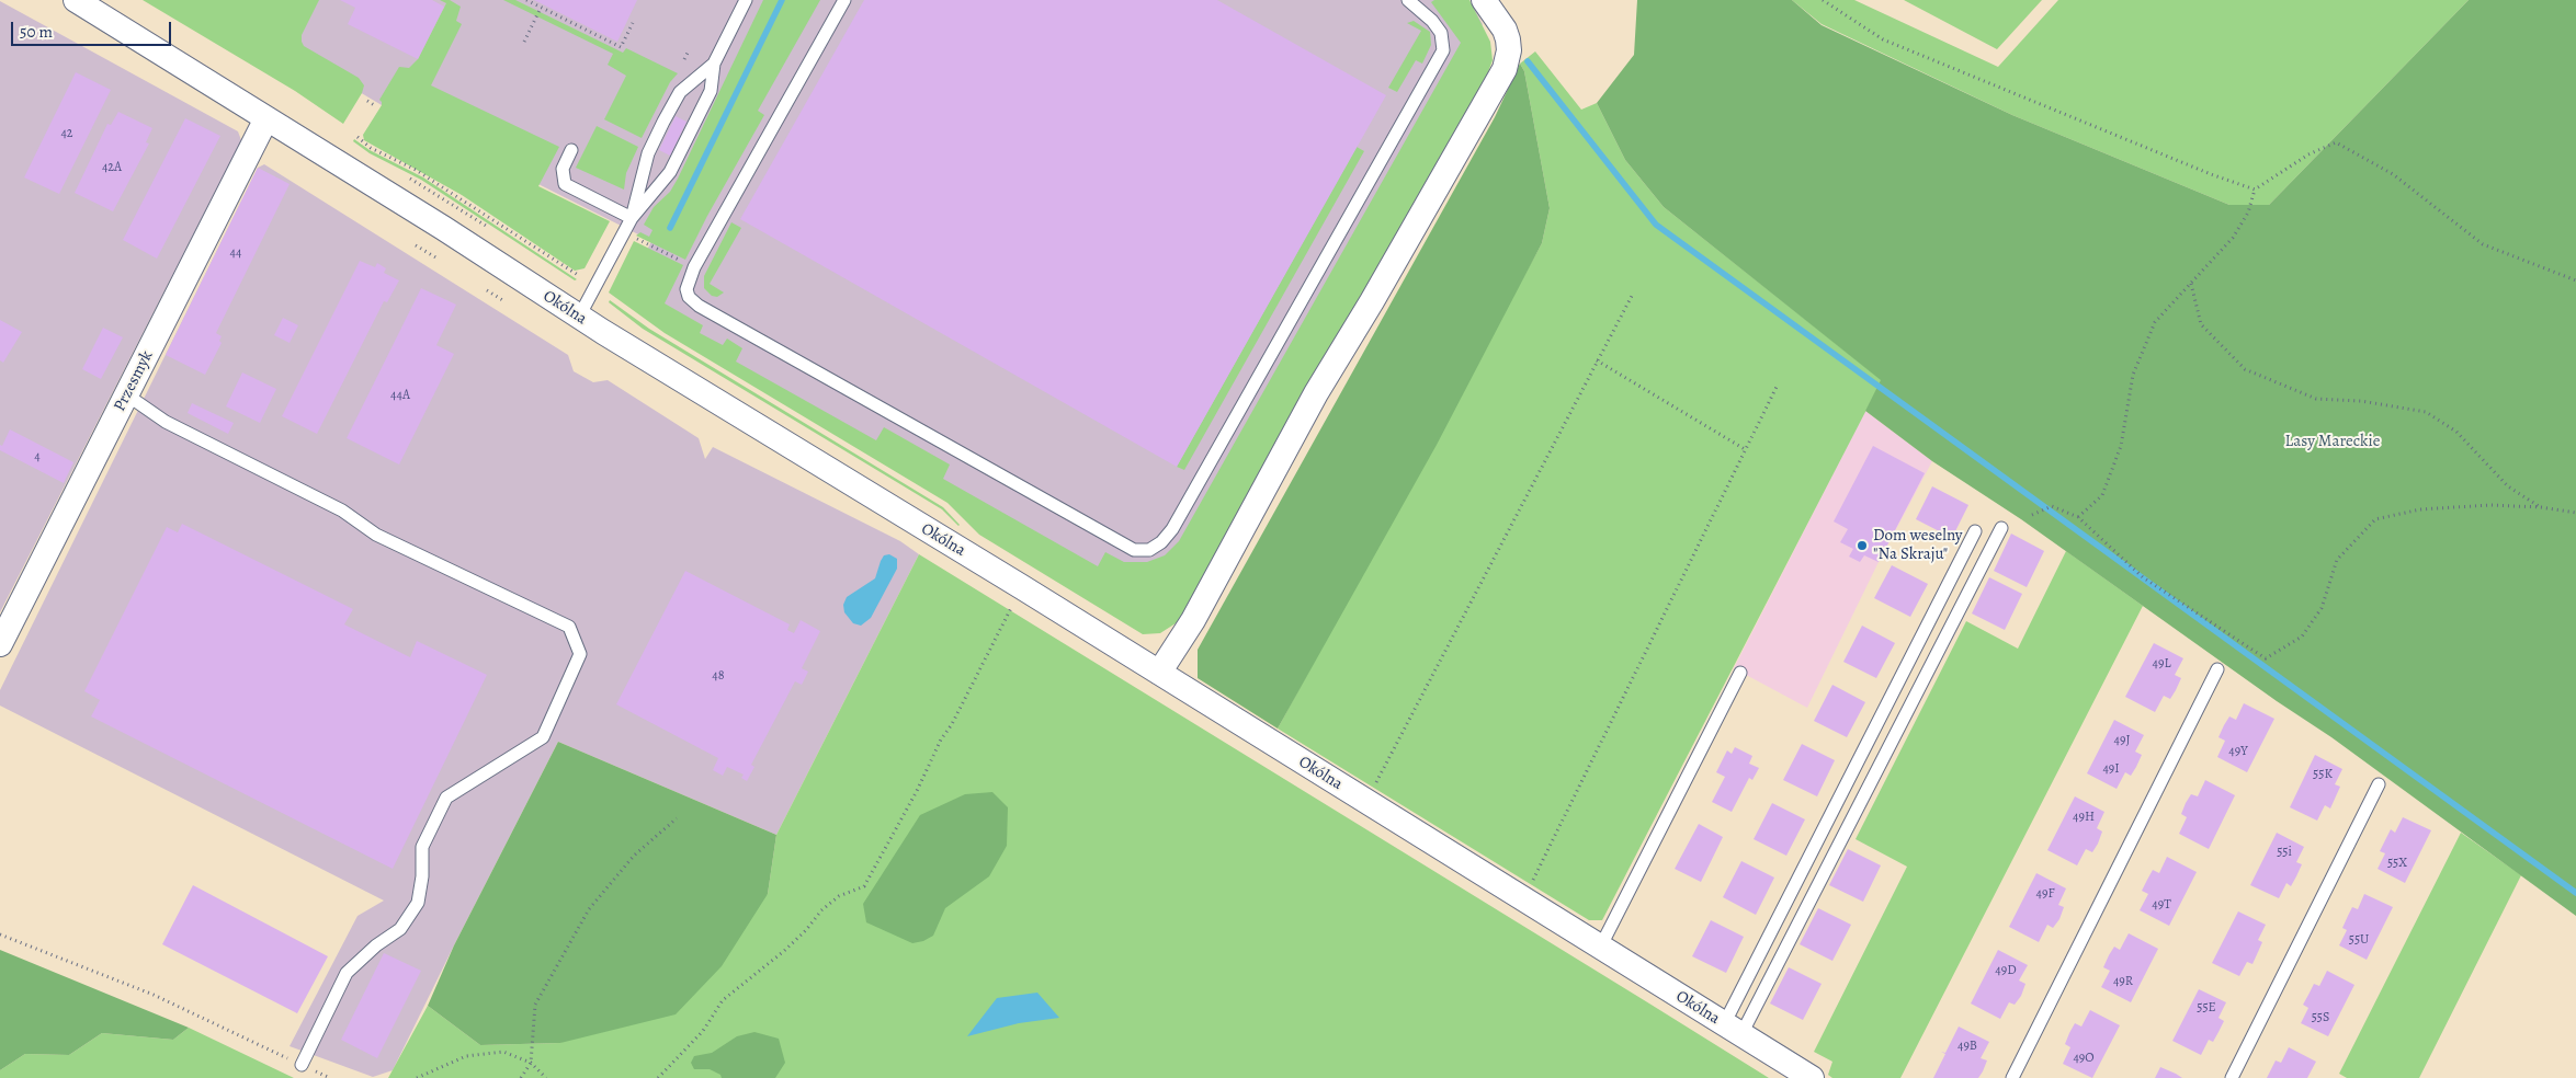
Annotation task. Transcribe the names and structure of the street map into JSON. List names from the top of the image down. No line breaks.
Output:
{"streets":{"street":["Okólna","Przesmyk"]},"crossings":[["Okólna","Przesmyk"]],"parks":["Lasy Mareckie"],"places":["Dom weselny \"Na Skraju\""],"house_numbers":["42","42A","44","44A","4","49L","48","49J","49Y","49I","55K","49H","55i","55X","49F","49T","55U","49D","49R","55E","55S","49B","49O"],"scale_bar":"50 m"}
